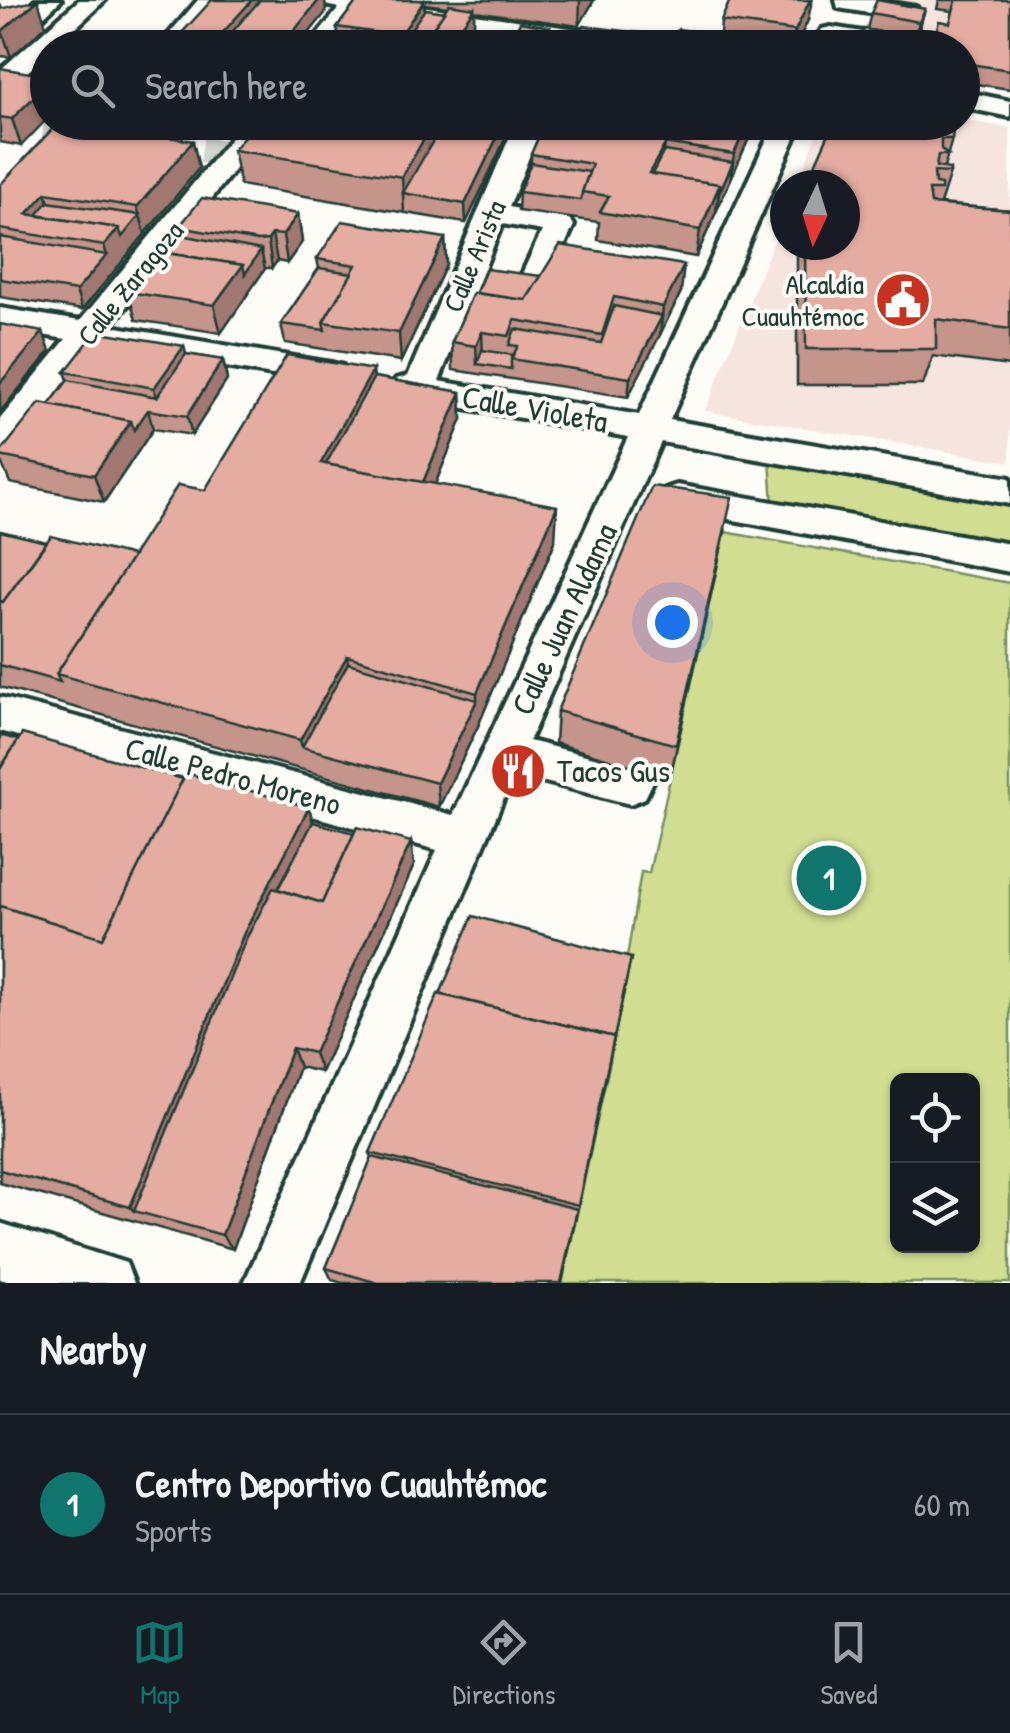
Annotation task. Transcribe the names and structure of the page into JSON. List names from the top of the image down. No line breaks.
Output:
{"streets":{"street":["Calle Arista","Calle Zaragoza","Calle Violeta","Calle Juan Aldama","Calle Pedro Moreno"]},"crossings":[["Calle Arista","Calle Violeta"],["Calle Zaragoza","Calle Violeta"],["Calle Violeta","Calle Juan Aldama"],["Calle Juan Aldama","Calle Pedro Moreno"]],"places":{"public building":["Alcaldía Cuauhtémoc"],"restaurant":["Tacos Gus"]},"north":"bottom","page":{"search":"Search here","pins":"1","heading":"Nearby","list":[{"mark":"1","name":"Centro Deportivo Cuauhtémoc","note":"Sports","value":"60 m"}],"nav":["Map","Directions","Saved"]}}
